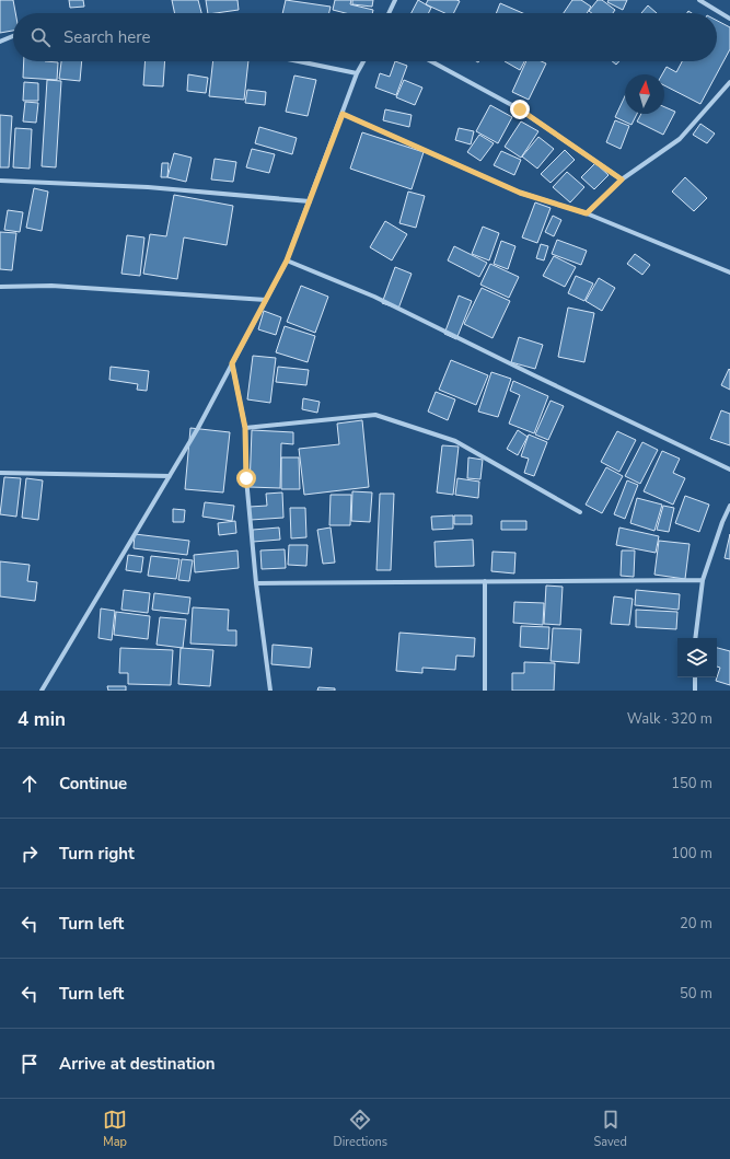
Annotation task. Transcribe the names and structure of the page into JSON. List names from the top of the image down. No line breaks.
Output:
{"north":"top","page":{"search":"Search here","heading":["4 min","Walk · 320 m"],"list":[["Continue","150 m"],["Turn right","100 m"],["Turn left","20 m"],["Turn left","50 m"],"Arrive at destination"],"nav":["Map","Directions","Saved"]}}
